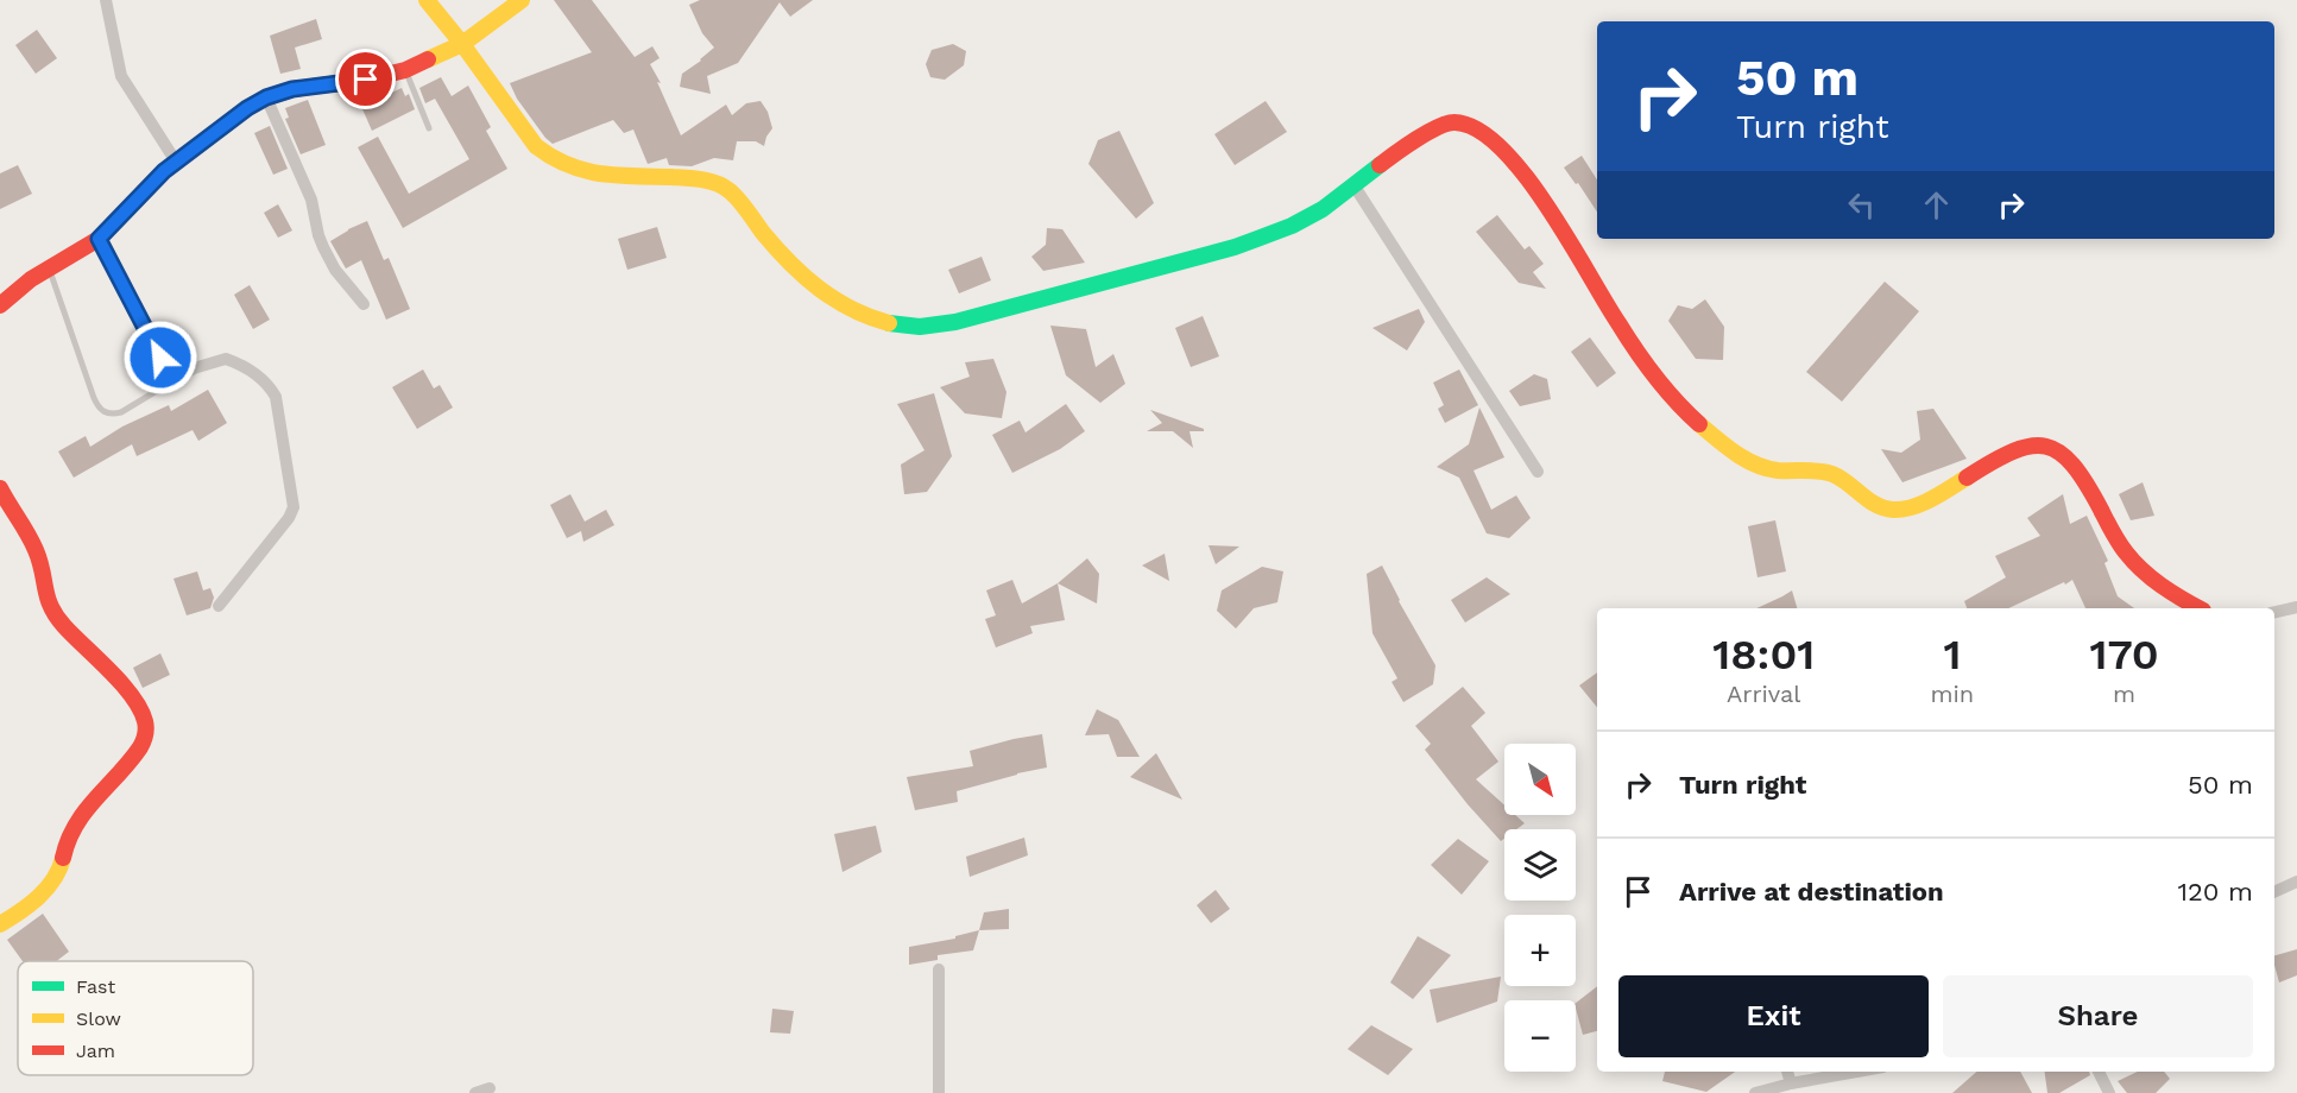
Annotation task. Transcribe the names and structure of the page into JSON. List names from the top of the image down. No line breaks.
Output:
{"legend":["Fast","Slow","Jam"],"north":"bottom right","page":{"turn":["50 m","Turn right"],"eta":["18:01","Arrival","1","min","170","m"],"list":[{"name":"Turn right","value":"50 m"},{"name":"Arrive at destination","value":"120 m"}],"map_buttons":["+","−"],"buttons":["Exit","Share"]}}
